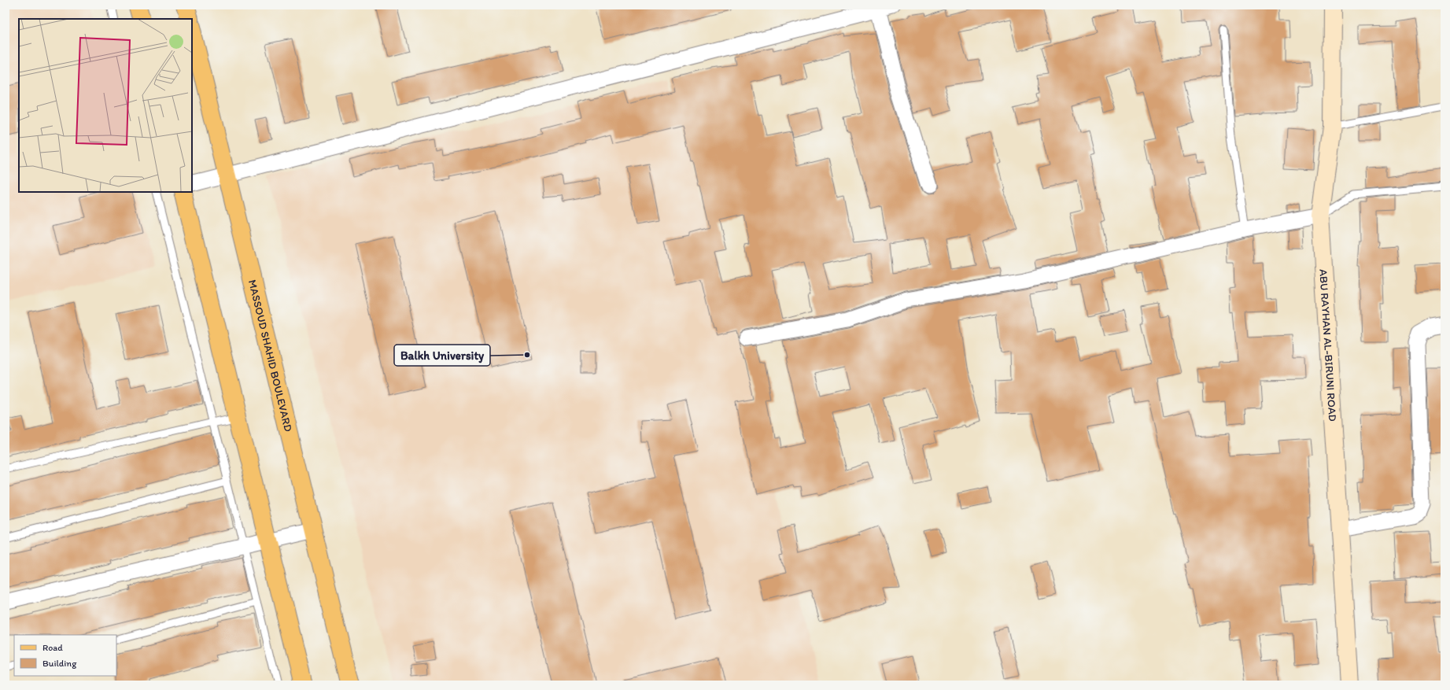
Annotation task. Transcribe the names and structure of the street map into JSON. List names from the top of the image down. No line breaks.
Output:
{"streets":{"main road":["MASSOUD SHAHID BOULEVARD"],"street":["ABU RAYHAN AL-BIRUNI ROAD"]},"places":["Balkh University"],"legend":["Road","Building"]}
